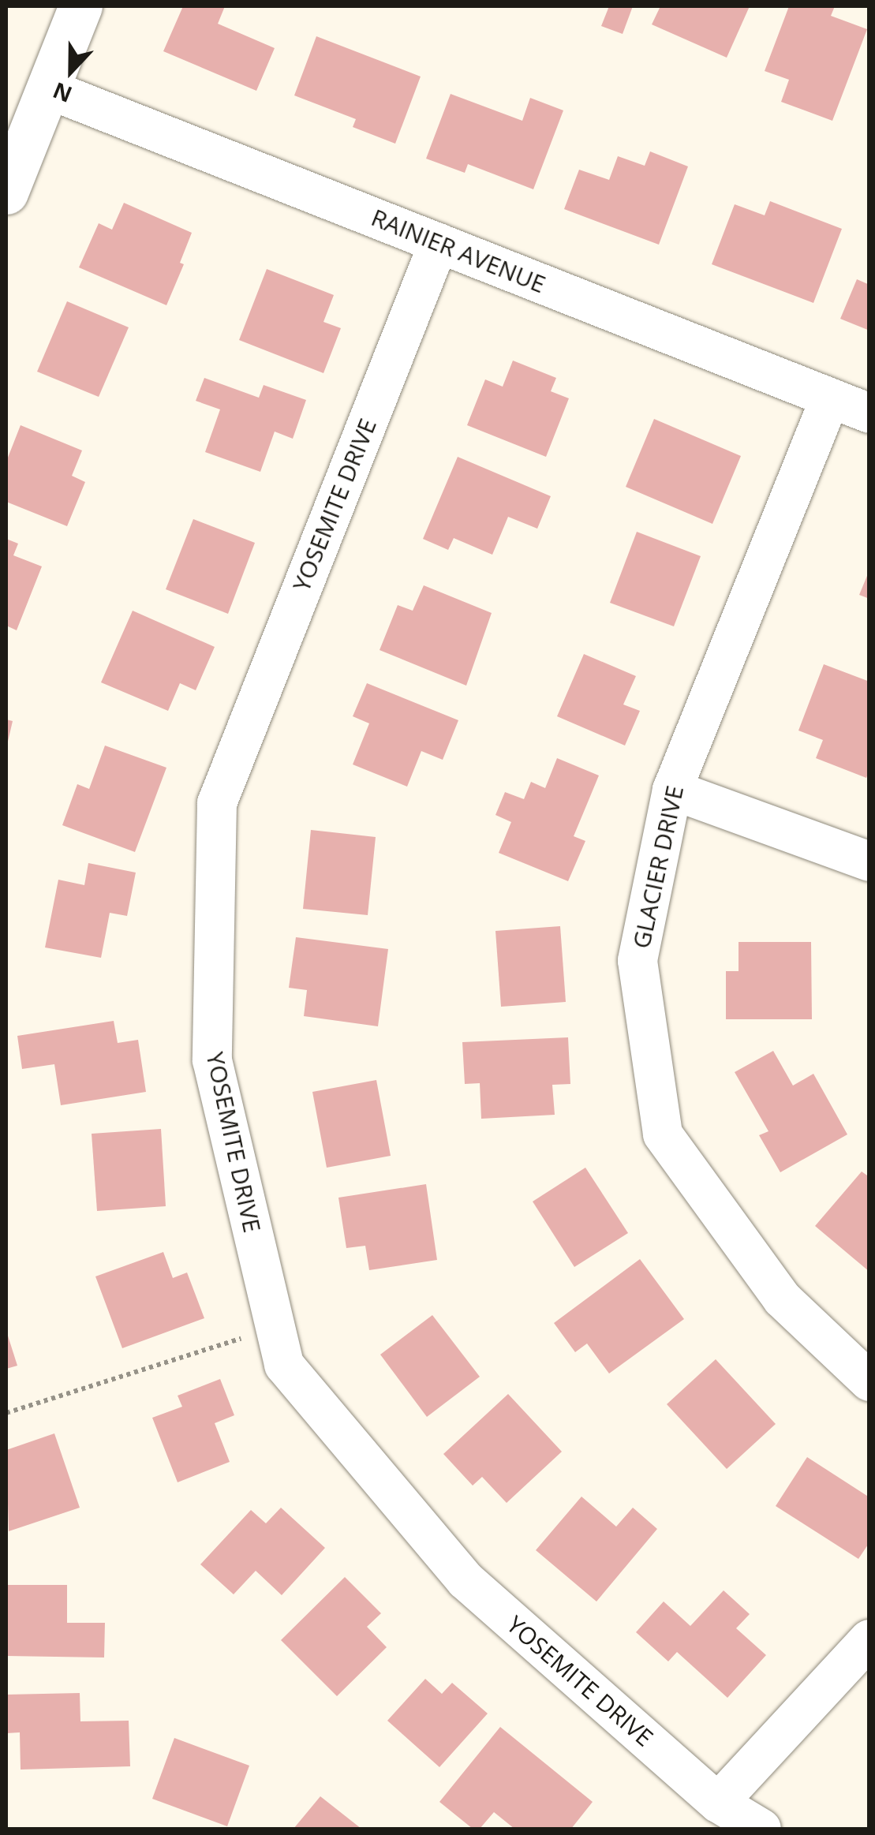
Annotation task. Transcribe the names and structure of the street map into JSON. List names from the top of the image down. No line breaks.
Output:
{"streets":{"street":["RAINIER AVENUE","YOSEMITE DRIVE","GLACIER DRIVE"]},"crossings":[["RAINIER AVENUE","YOSEMITE DRIVE"],["RAINIER AVENUE","GLACIER DRIVE"]],"north":"bottom"}
